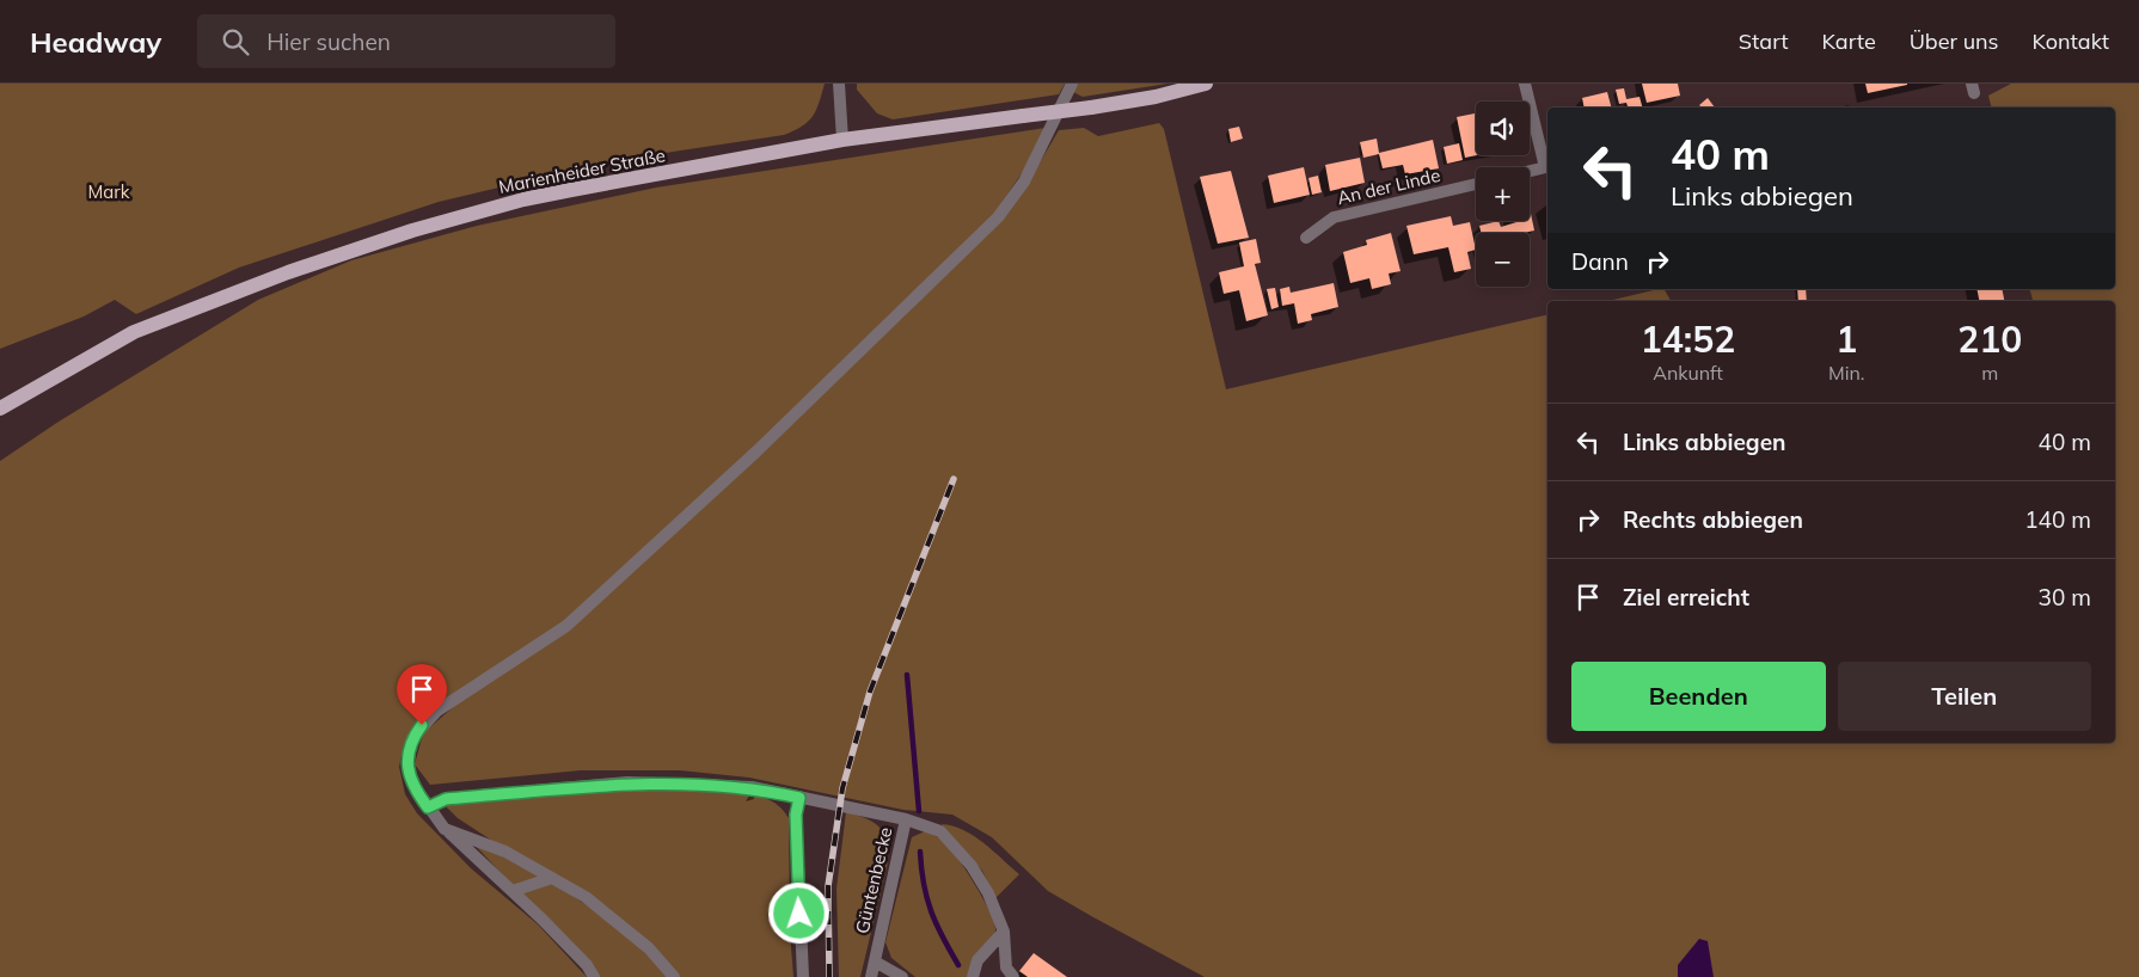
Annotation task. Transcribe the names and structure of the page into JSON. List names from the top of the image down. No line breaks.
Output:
{"streets":{"main road":["Marienheider Straße"],"street":["An der Linde","Güntenbecke"]},"parks":["Mark"],"page":{"header":"Headway","search":"Hier suchen","nav":["Start","Karte","Über uns","Kontakt"],"map_buttons":["+","−"],"turn":["40 m","Links abbiegen"],"then":"Dann","eta":["14:52","Ankunft","1","Min.","210","m"],"list":[{"name":"Links abbiegen","value":"40 m"},{"name":"Rechts abbiegen","value":"140 m"},{"name":"Ziel erreicht","value":"30 m"}],"buttons":["Beenden","Teilen"]}}
